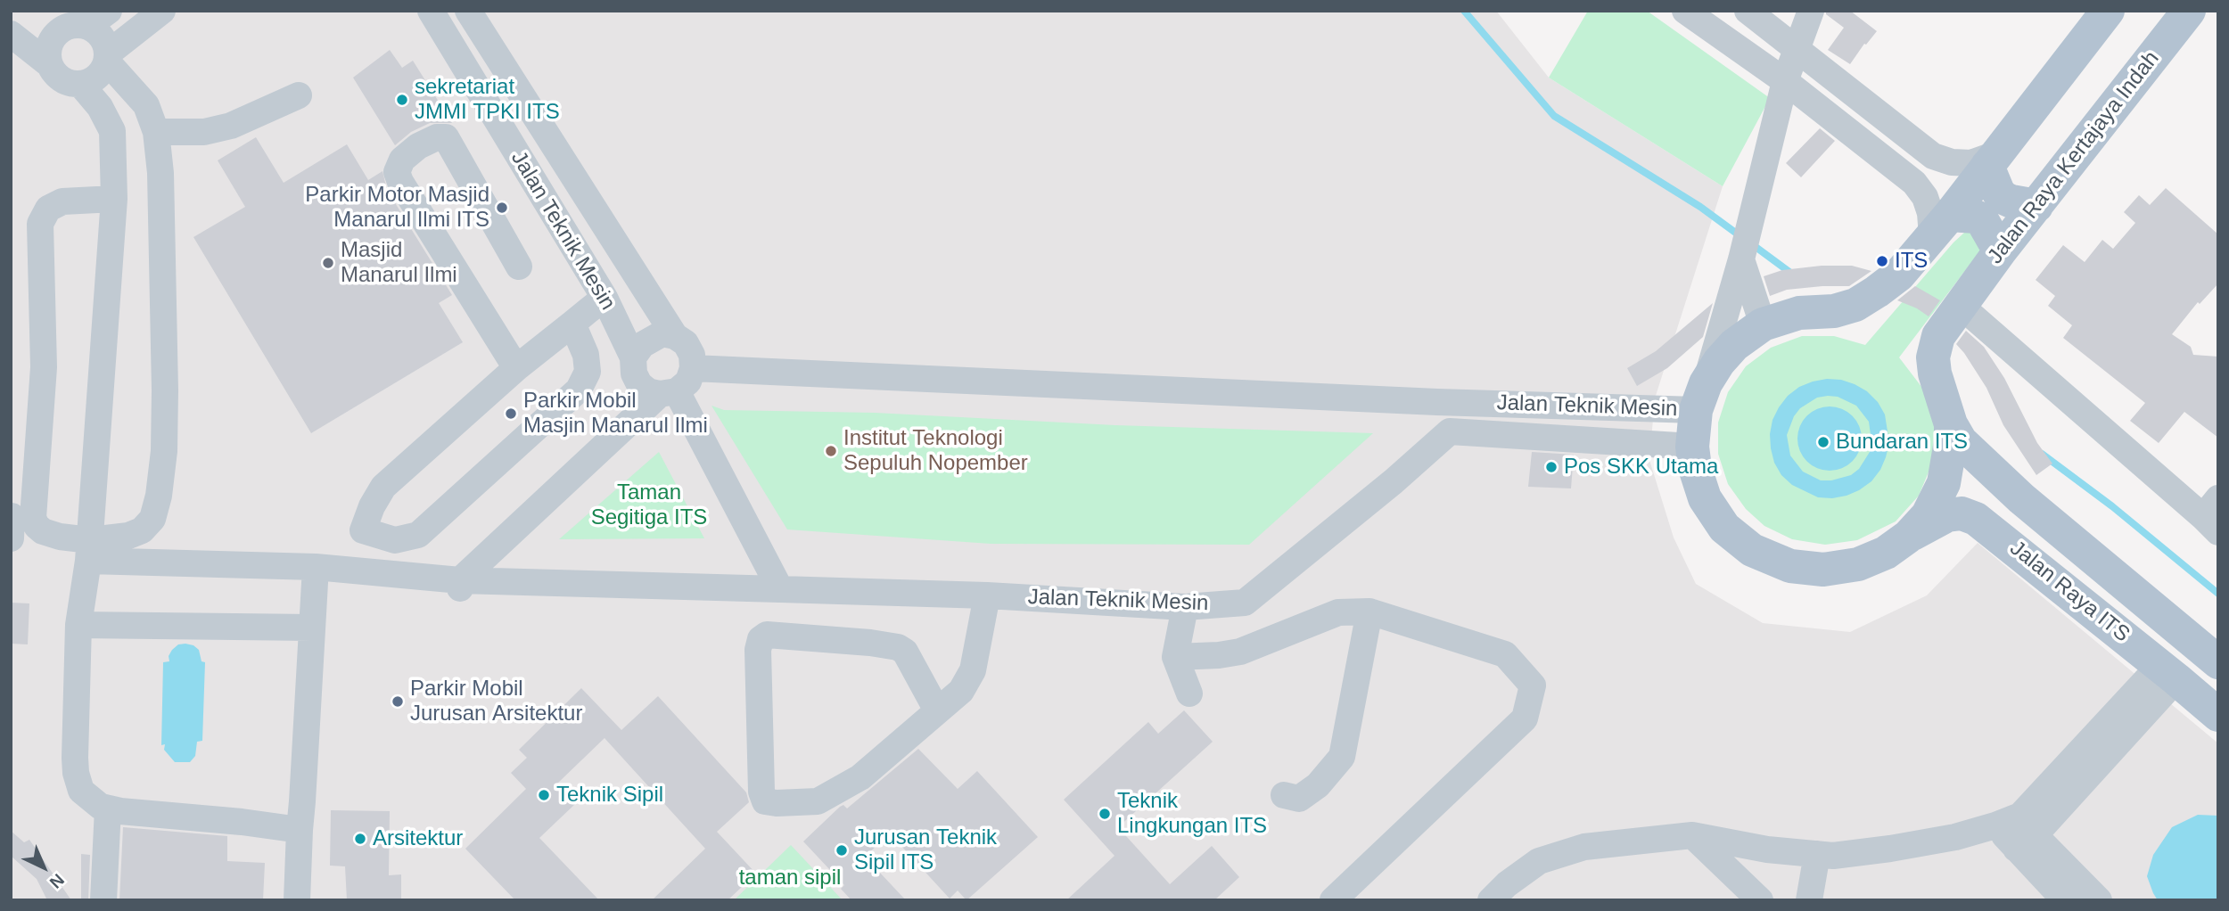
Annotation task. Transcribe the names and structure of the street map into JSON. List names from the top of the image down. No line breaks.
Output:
{"streets":{"main road":["Jalan Raya Kertajaya Indah","Jalan Raya ITS"],"street":["Jalan Teknik Mesin"]},"parks":["Taman Segitiga ITS","taman sipil"],"places":["sekretariat JMMI TPKI ITS","Parkir Motor Masjid Manarul Ilmi ITS","ITS","Masjid Manarul Ilmi","Parkir Mobil Masjin Manarul Ilmi","Bundaran ITS","Institut Teknologi Sepuluh Nopember","Pos SKK Utama","Parkir Mobil Jurusan Arsitektur","Teknik Sipil","Teknik Lingkungan ITS","Arsitektur","Jurusan Teknik Sipil ITS"],"north":"bottom right"}
